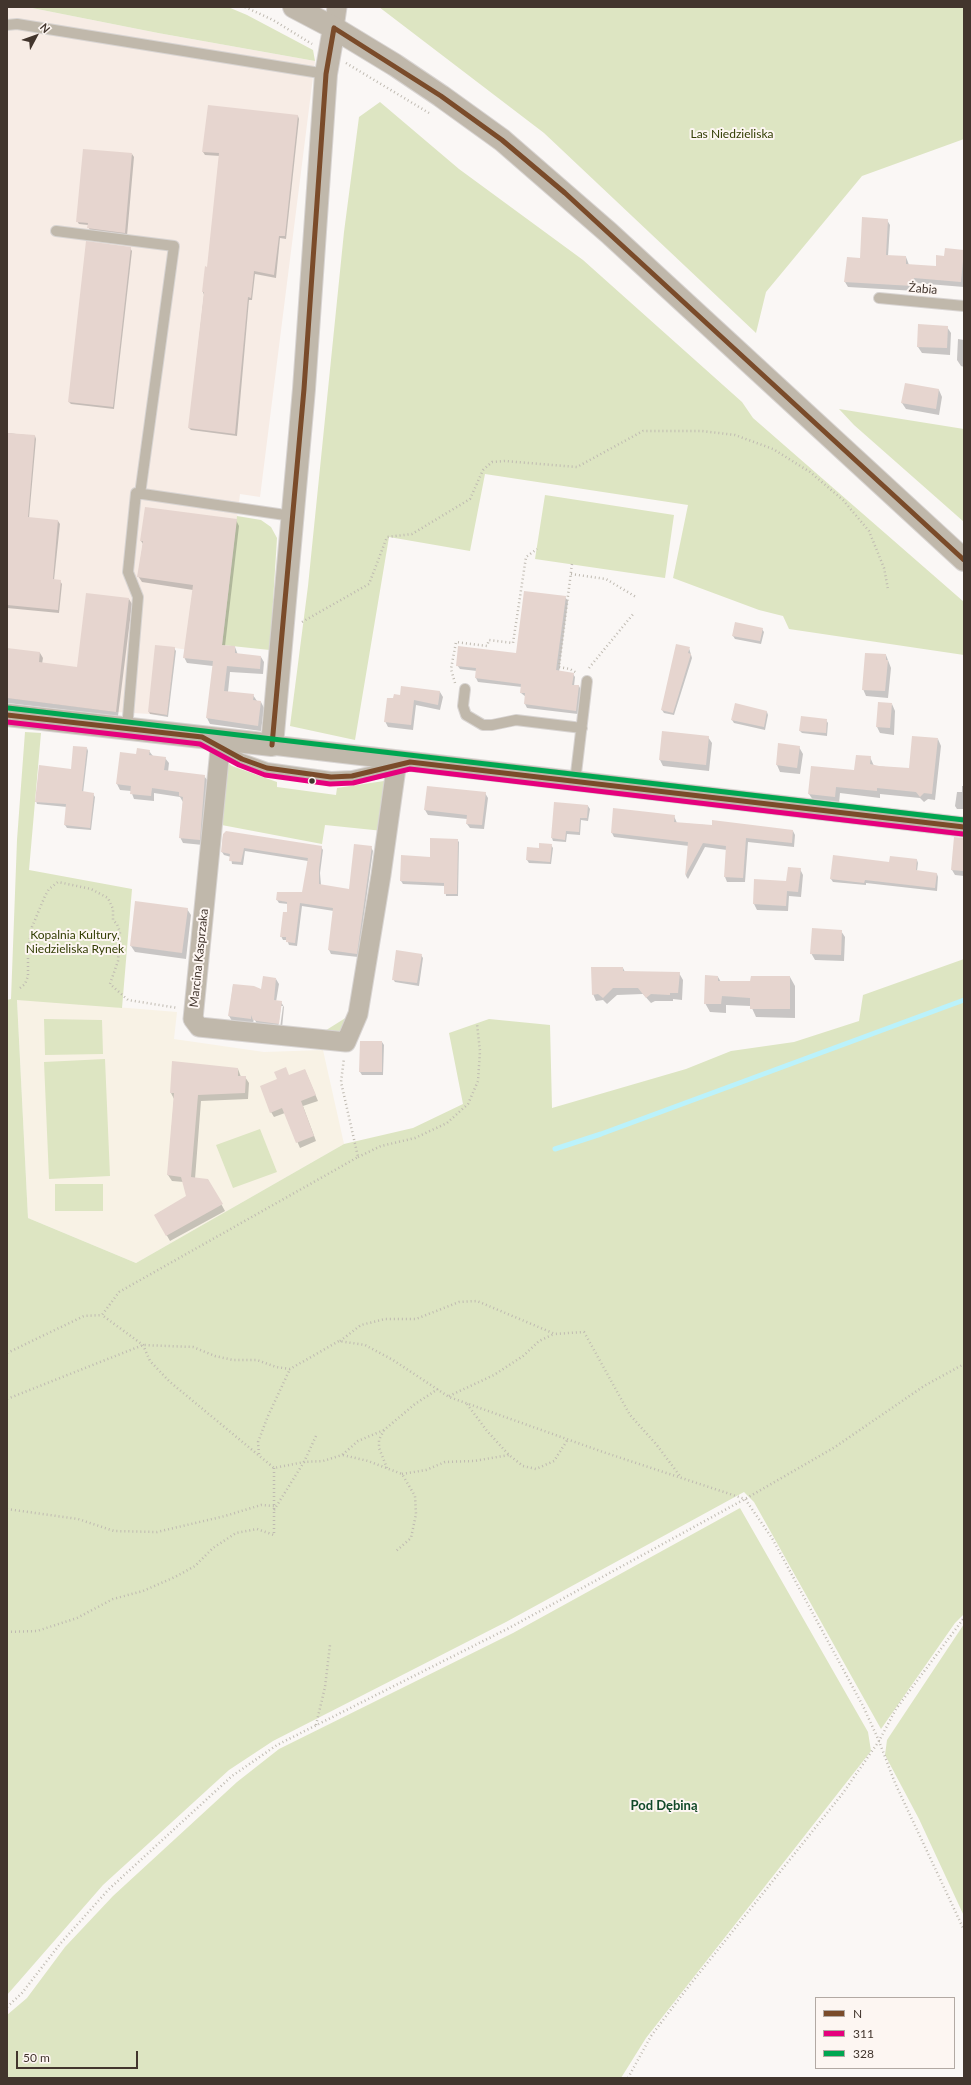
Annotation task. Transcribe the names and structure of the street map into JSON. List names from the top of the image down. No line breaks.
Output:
{"streets":{"street":["Marcina Kasprzaka"],"lane":["Żabia"]},"districts":["Pod Dębiną"],"parks":["Las Niedzieliska","Kopalnia Kultury, Niedzieliska Rynek"],"lines":["transit line N","transit line 328","transit line 311"],"legend":["N","311","328"],"scale_bar":"50 m","north":"top right"}
